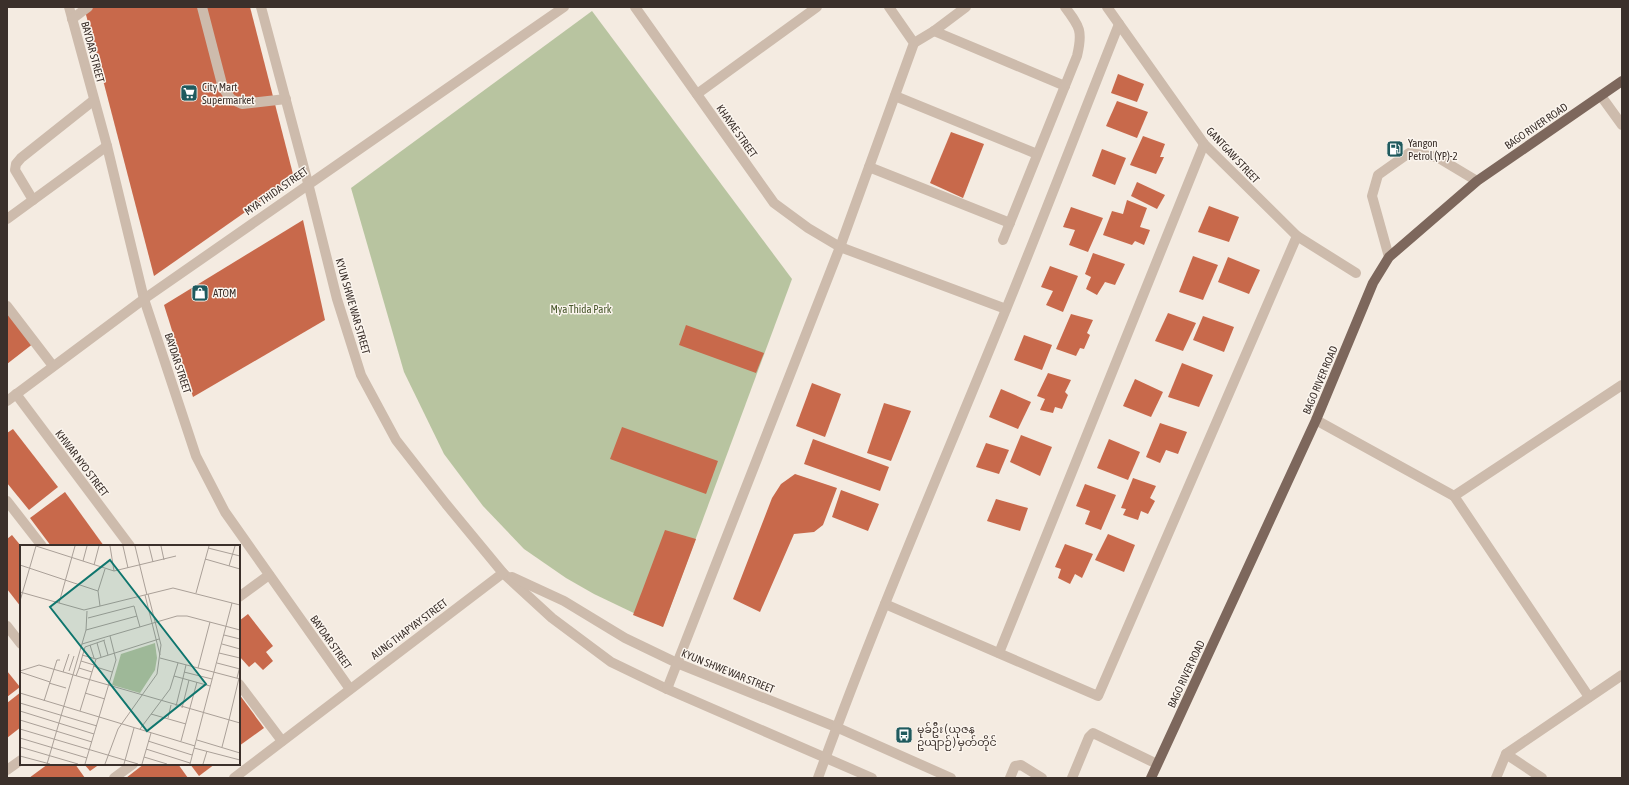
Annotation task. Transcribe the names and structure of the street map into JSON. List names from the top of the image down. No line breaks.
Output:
{"streets":{"main road":["BAGO RIVER ROAD"],"street":["BAYDAR STREET","KHAYAE STREET","GANTGAW STREET","MYA THIDA STREET","KYUN SHWE WAR STREET","KHWAR NYO STREET","AUNG THAPYAY STREET"]},"crossings":[["BAYDAR STREET","MYA THIDA STREET"],["BAYDAR STREET","AUNG THAPYAY STREET"],["MYA THIDA STREET","KYUN SHWE WAR STREET"],["MYA THIDA STREET","KHWAR NYO STREET"],["KYUN SHWE WAR STREET","AUNG THAPYAY STREET"]],"parks":["Mya Thida Park"],"places":{"supermarket":["City Mart Supermarket"],"fuel station":["Yangon Petrol (YP)-2"],"shop":["ATOM"],"bus stop":["မုခ်ဦး ( ယုဇန ဥယျာဉ် ) မှတ်တိုင်"]}}
